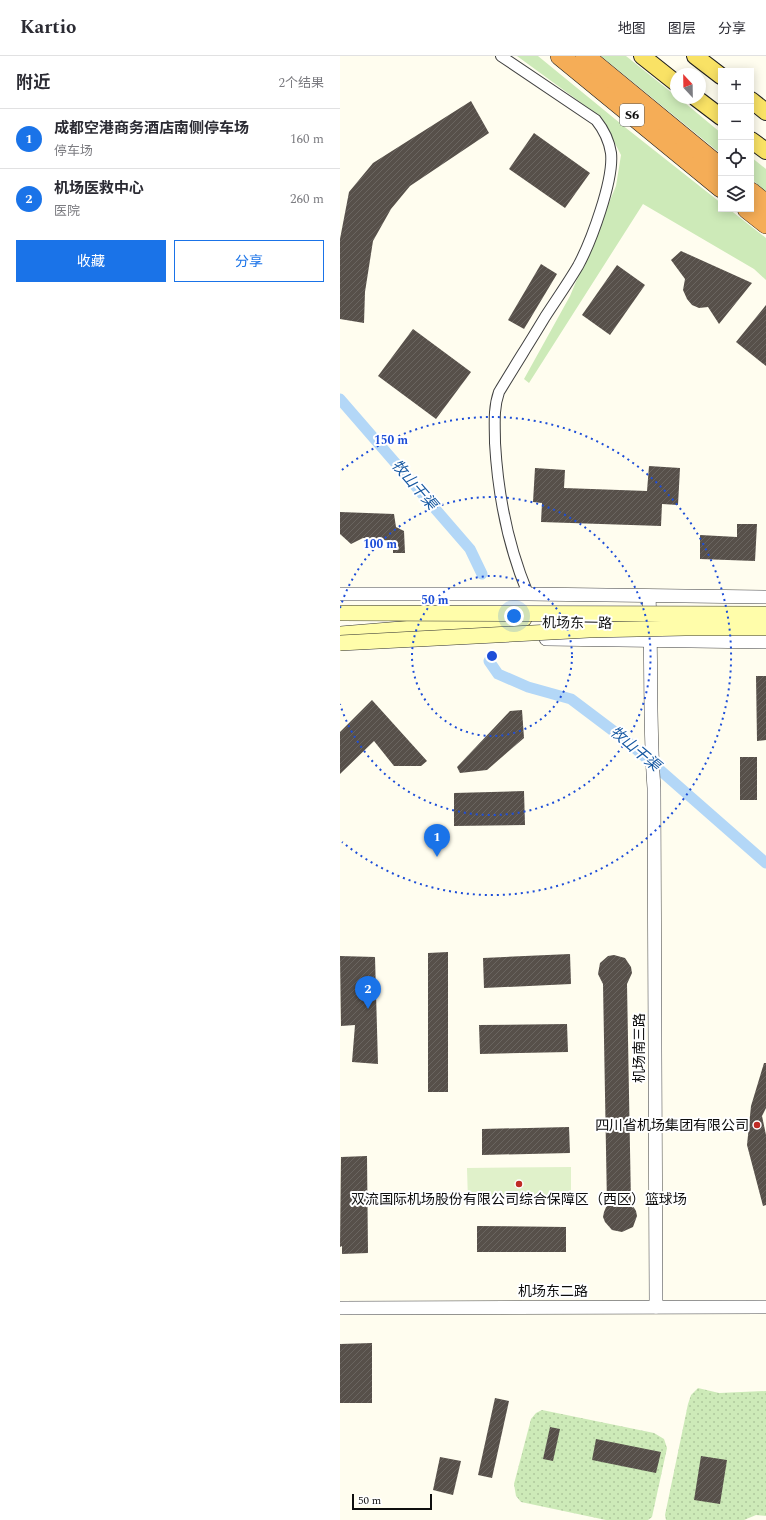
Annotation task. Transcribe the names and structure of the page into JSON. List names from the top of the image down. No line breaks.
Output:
{"streets":{"highway":["S6"],"street":["机场东一路","机场南三路","机场东二路"]},"crossings":[["机场东一路","机场南三路"],["机场南三路","机场东二路"]],"water":["牧山干渠"],"places":["四川省机场集团有限公司","双流国际机场股份有限公司综合保障区（西区）篮球场"],"scale_bar":"50 m","north":"top","page":{"header":"Kartio","nav":["地图","图层","分享"],"heading":["附近","2个结果"],"map_buttons":["+","−"],"list":[{"mark":"1","name":"成都空港商务酒店南侧停车场","note":"停车场","value":"160 m"},{"mark":"2","name":"机场医救中心","note":"医院","value":"260 m"}],"buttons":["收藏","分享"],"pins":["1","2"],"scale":"50 m"},"rings":["150 m","100 m","50 m"]}
